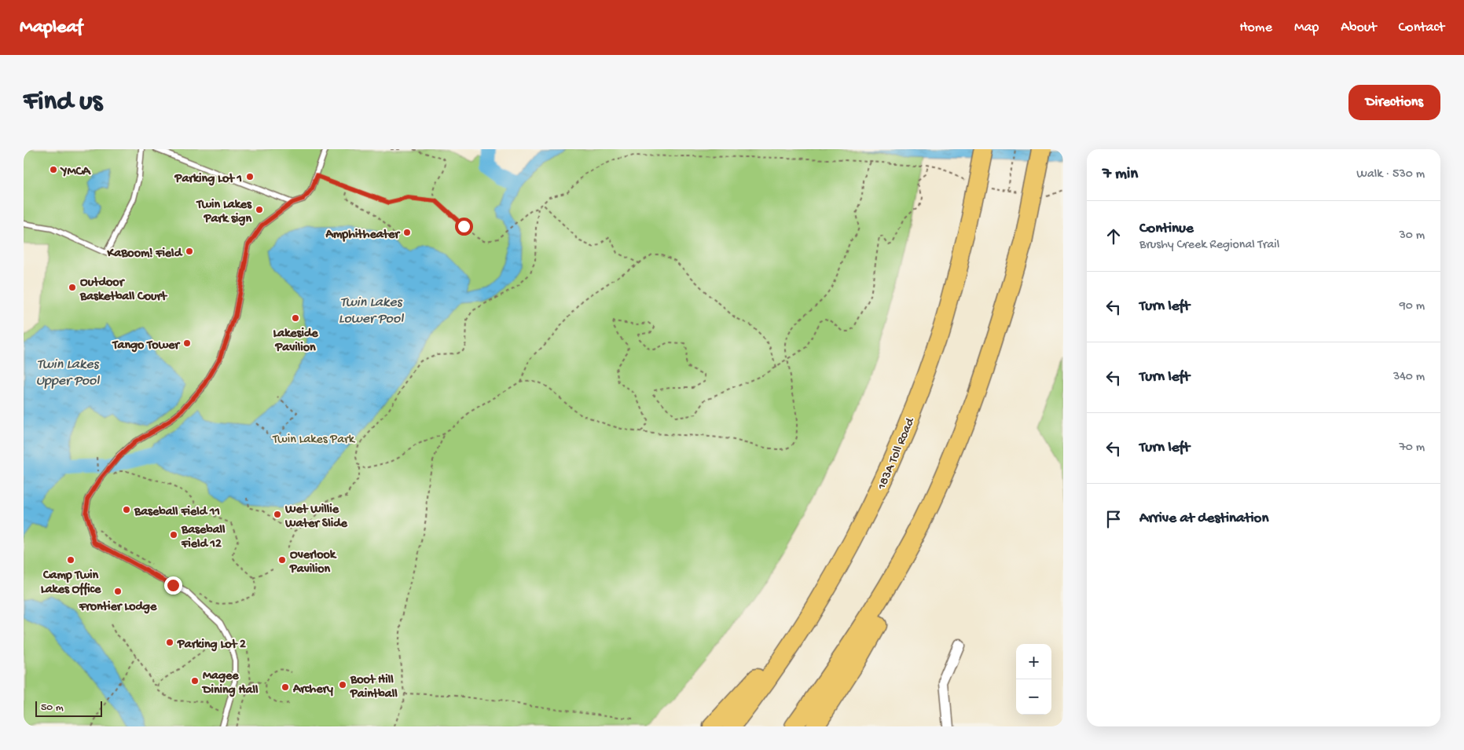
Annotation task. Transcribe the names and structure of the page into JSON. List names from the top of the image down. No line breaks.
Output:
{"streets":{"highway":["183A Toll Road"]},"water":["Twin Lakes Lower Pool","Twin Lakes Upper Pool"],"parks":["Twin Lakes Park"],"places":["YMCA","Parking Lot 1","Twin Lakes Park sign","Amphitheater","KaBoom! Field","Outdoor Basketball Court","Lakeside Pavilion","Tango Tower","Baseball Field 11","Wet Willie Water Slide","Baseball Field 12","Camp Twin Lakes Office","Overlook Pavilion","Frontier Lodge","Parking Lot 2","Magee Dining Hall","Boot Hill Paintball","Archery"],"scale_bar":"50 m","page":{"header":"Mapleaf","nav":["Home","Map","About","Contact"],"buttons":"Directions","title":"Find us","heading":["7 min","Walk · 530 m"],"list":[["Continue","Brushy Creek Regional Trail","30 m"],["Turn left","90 m"],["Turn left","340 m"],["Turn left","70 m"],"Arrive at destination"],"map_buttons":["+","−"],"scale":"50 m"}}
